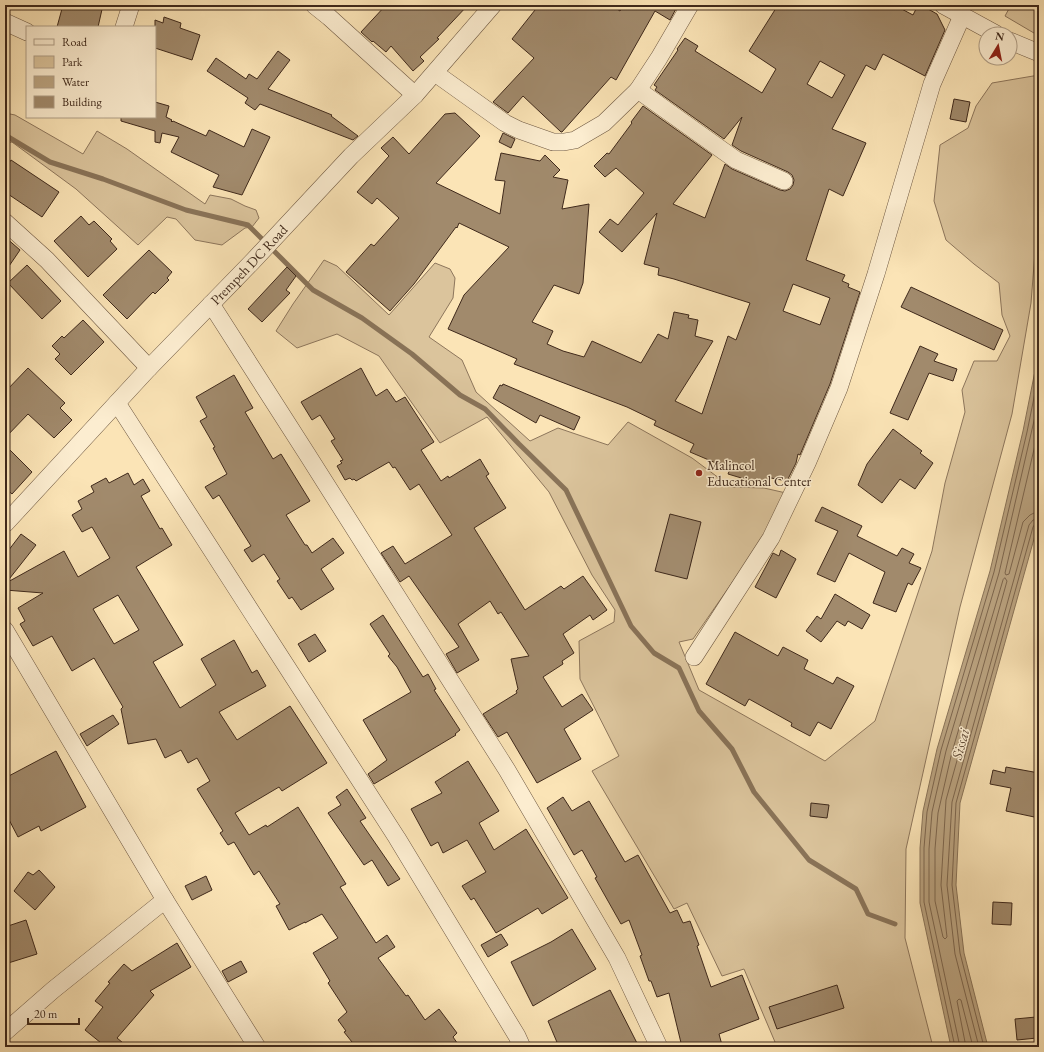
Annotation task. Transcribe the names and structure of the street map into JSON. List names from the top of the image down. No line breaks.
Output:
{"streets":{"street":["Prempeh DC Road"]},"water":["Sissai"],"places":["Malincol Educational Center"],"legend":["Road","Park","Water","Building"],"scale_bar":"20 m","north":"top"}
